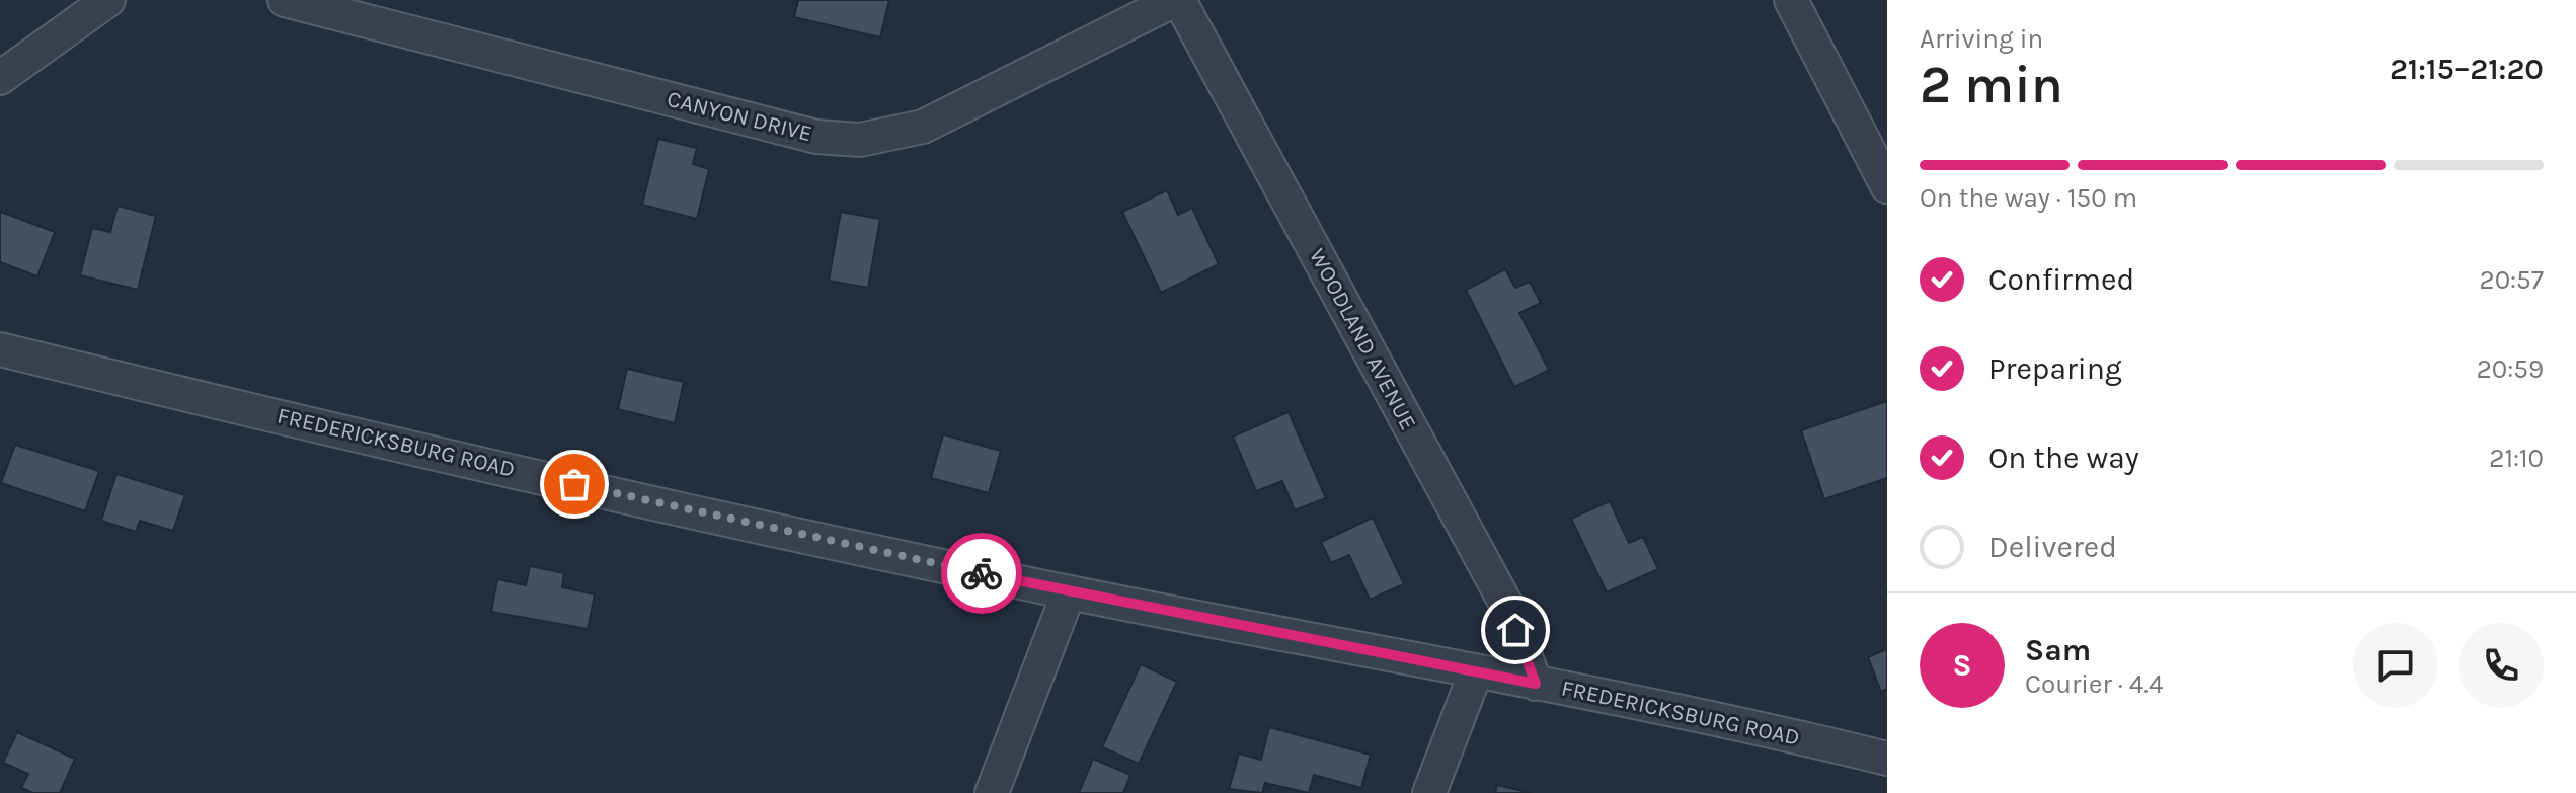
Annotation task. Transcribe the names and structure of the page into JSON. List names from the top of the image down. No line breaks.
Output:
{"streets":{"street":["CANYON DRIVE","WOODLAND AVENUE","FREDERICKSBURG ROAD"]},"crossings":[["CANYON DRIVE","WOODLAND AVENUE"],["WOODLAND AVENUE","FREDERICKSBURG ROAD"]],"page":{"heading":["2 min","Arriving in","21:15–21:20"],"panel":["Sam","Courier · 4.4"],"bar":"On the way · 150 m","list":[["Confirmed","20:57"],["Preparing","20:59"],["On the way","21:10"],"Delivered"],"round":"S"}}
